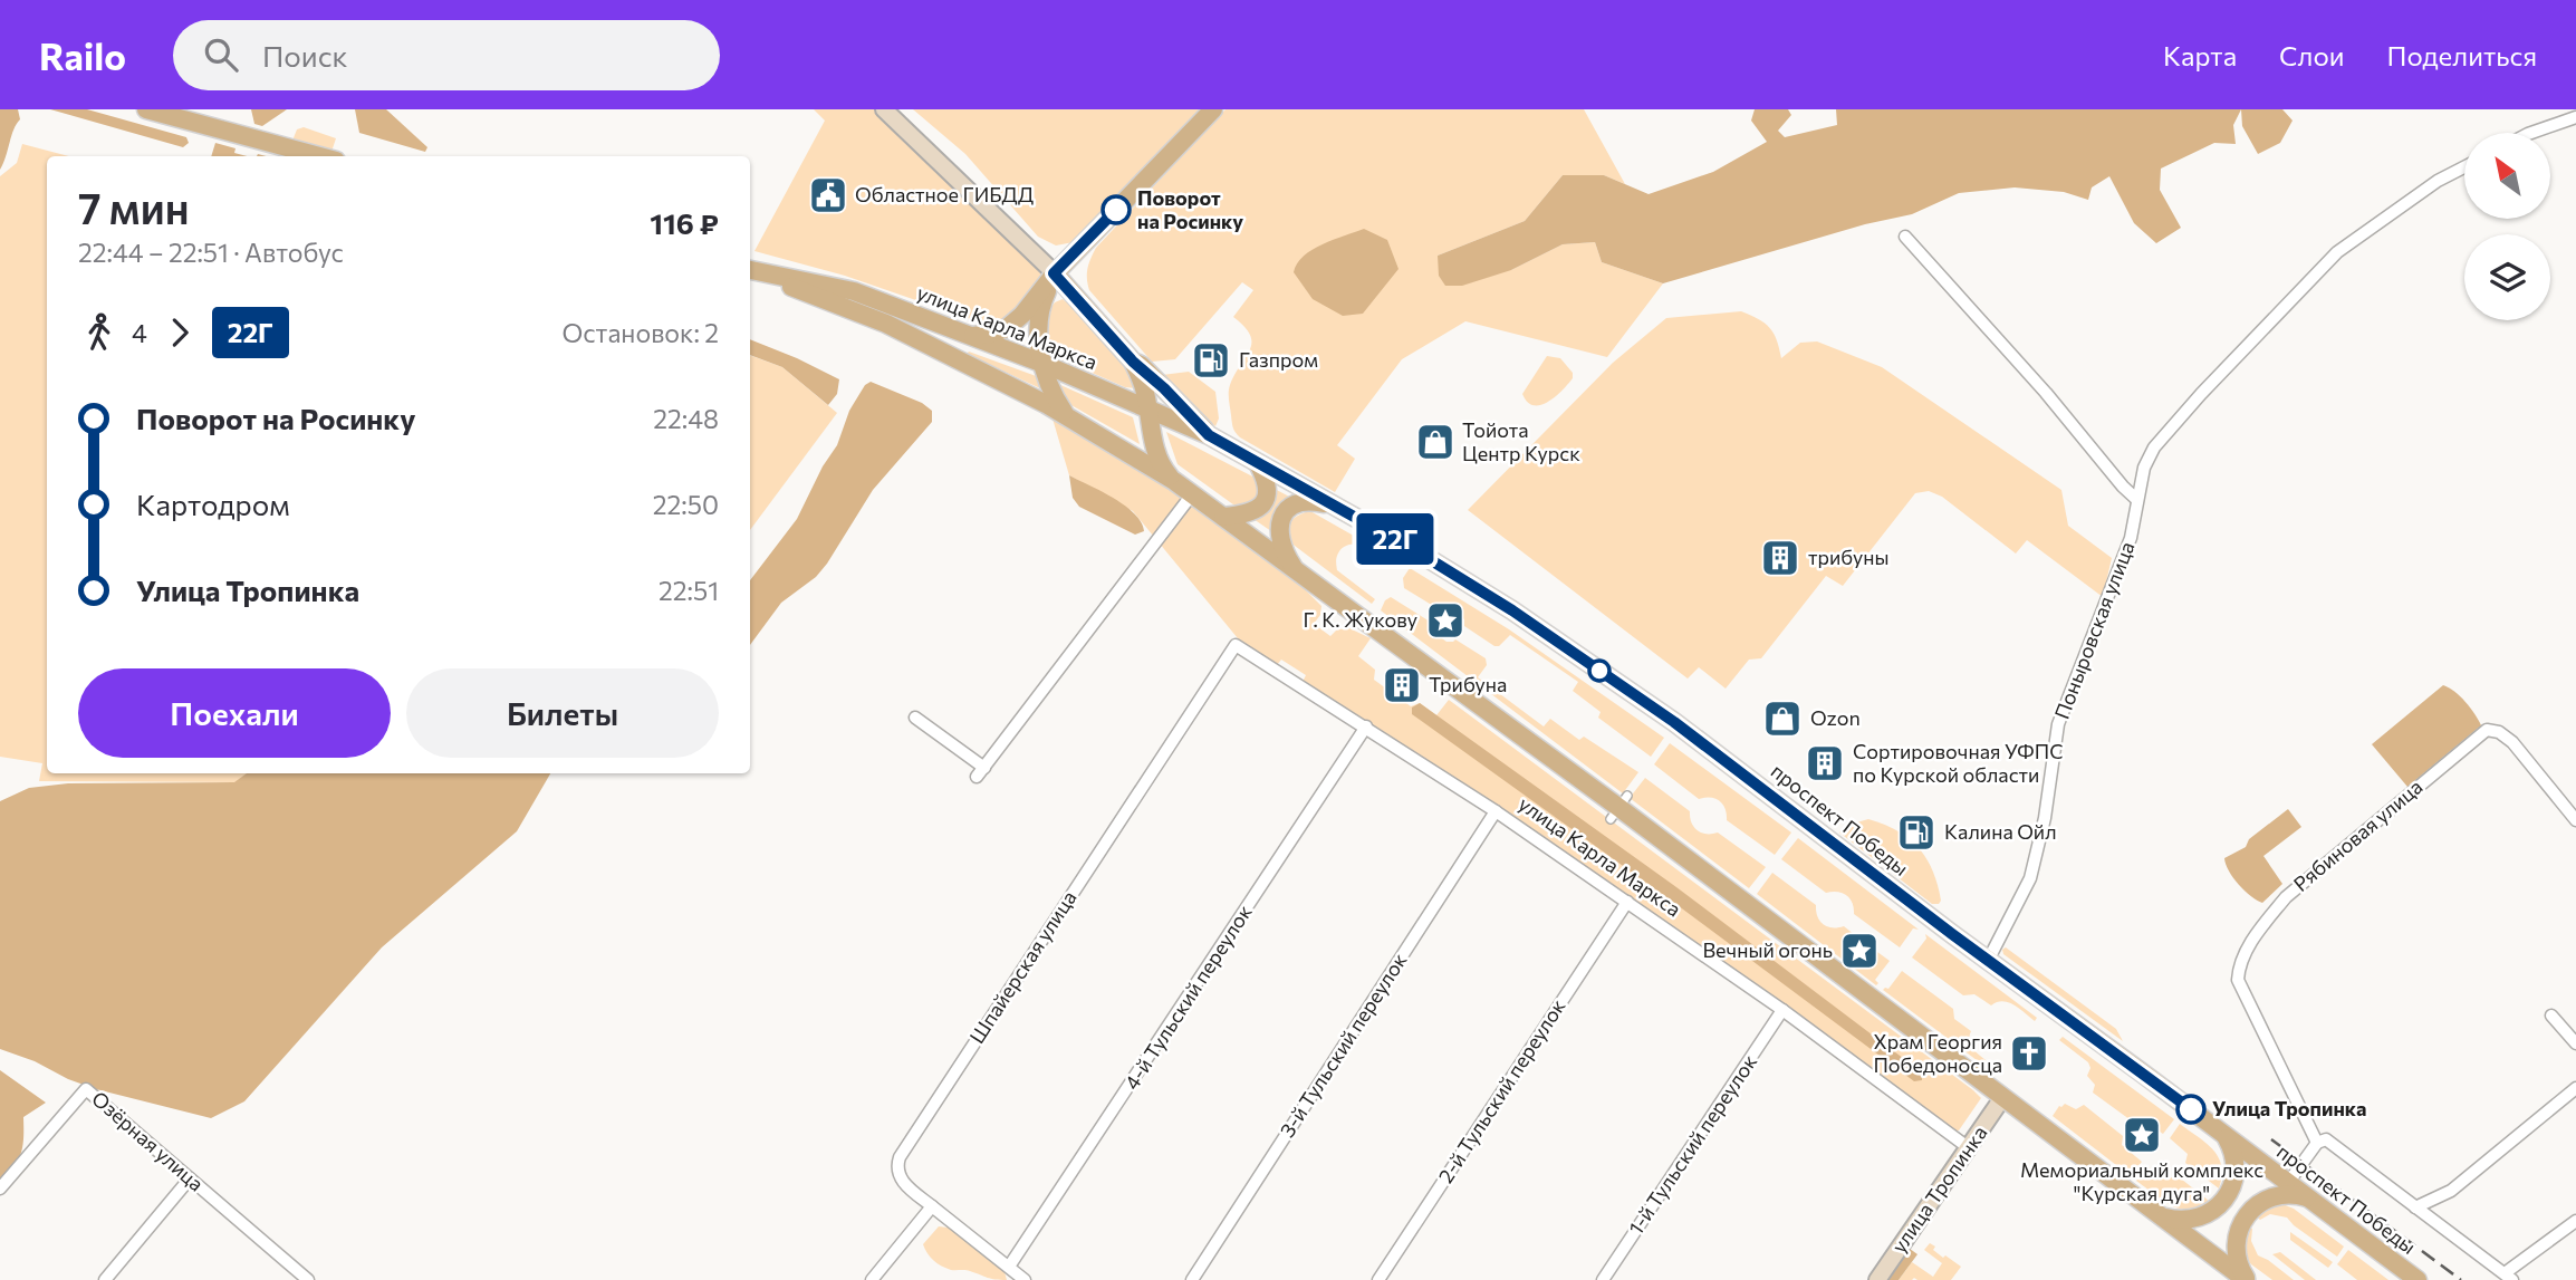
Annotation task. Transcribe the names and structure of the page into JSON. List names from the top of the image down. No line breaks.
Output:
{"streets":{"main road":["улица Карла Маркса","проспект Победы","улица Тропинка"],"street":["Поныровская улица","Рябиновая улица","Шпайерская улица","4-й Тульский переулок","3-й Тульский переулок","2-й Тульский переулок","Озёрная улица","1-й Тульский переулок"]},"crossings":[["улица Карла Маркса","проспект Победы"],["улица Карла Маркса","Шпайерская улица"],["улица Карла Маркса","4-й Тульский переулок"],["улица Карла Маркса","3-й Тульский переулок"],["улица Карла Маркса","2-й Тульский переулок"],["улица Карла Маркса","1-й Тульский переулок"],["улица Карла Маркса","улица Тропинка"],["Поныровская улица","проспект Победы"]],"places":{"public building":["Областное ГИБДД"],"other":["Поворот на Росинку","Улица Тропинка"],"fuel station":["Газпром","Калина Ойл"],"shop":["Тойота Центр Курск","Ozon"],"building":["трибуны","Трибуна","Сортировочная УФПС по Курской области"],"place":["Г. К. Жукову","Вечный огонь","Мемориальный комплекс \"Курская дуга\""],"church":["Храм Георгия Победоносца"]},"lines":["bus line 22Г"],"north":"top left","page":{"header":"Railo","search":"Поиск","nav":["Карта","Слои","Поделиться"],"on_map":"22Г","heading":["7 мин","22:44 – 22:51 · Автобус","116 ₽"],"legs":["4","22Г","Остановок: 2"],"list":[{"name":"Поворот на Росинку","value":"22:48"},{"name":"Картодром","value":"22:50"},{"name":"Улица Тропинка","value":"22:51"}],"buttons":["Поехали","Билеты"]}}
